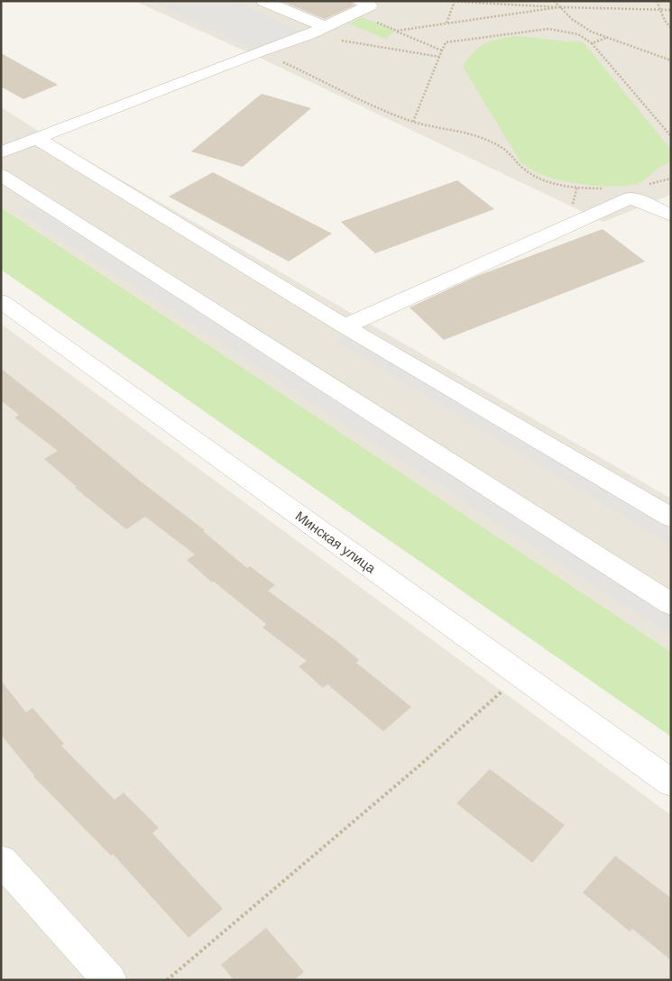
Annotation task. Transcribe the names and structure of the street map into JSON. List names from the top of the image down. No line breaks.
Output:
{"streets":{"street":["Минская улица"]}}
